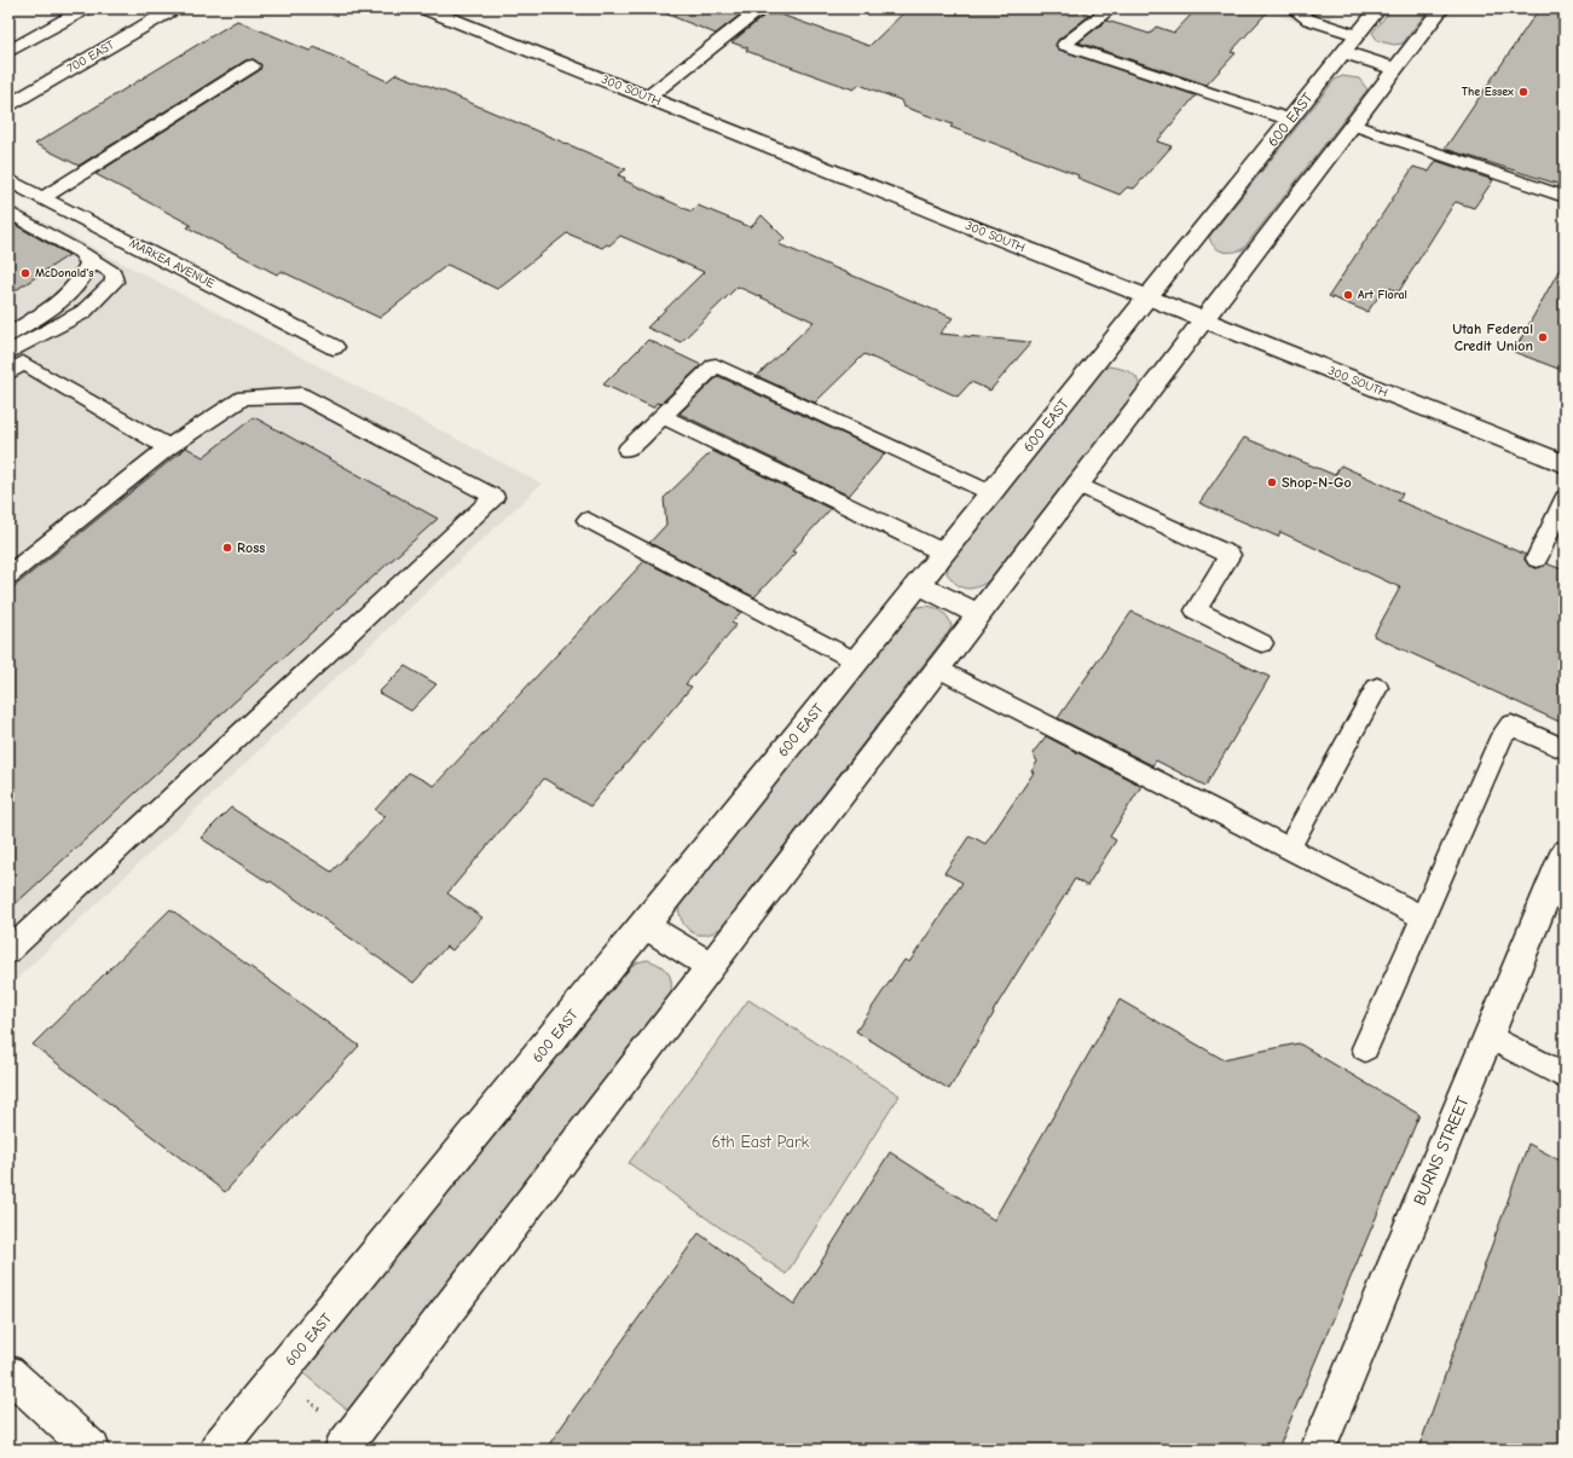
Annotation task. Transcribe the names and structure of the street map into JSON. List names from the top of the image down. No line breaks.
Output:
{"streets":{"street":["700 EAST","300 SOUTH","600 EAST","MARKEA AVENUE","BURNS STREET"]},"crossings":[["300 SOUTH","600 EAST"]],"parks":["6th East Park"],"places":["The Essex","McDonald's","Art Floral","Utah Federal Credit Union","Shop-N-Go","Ross"]}
